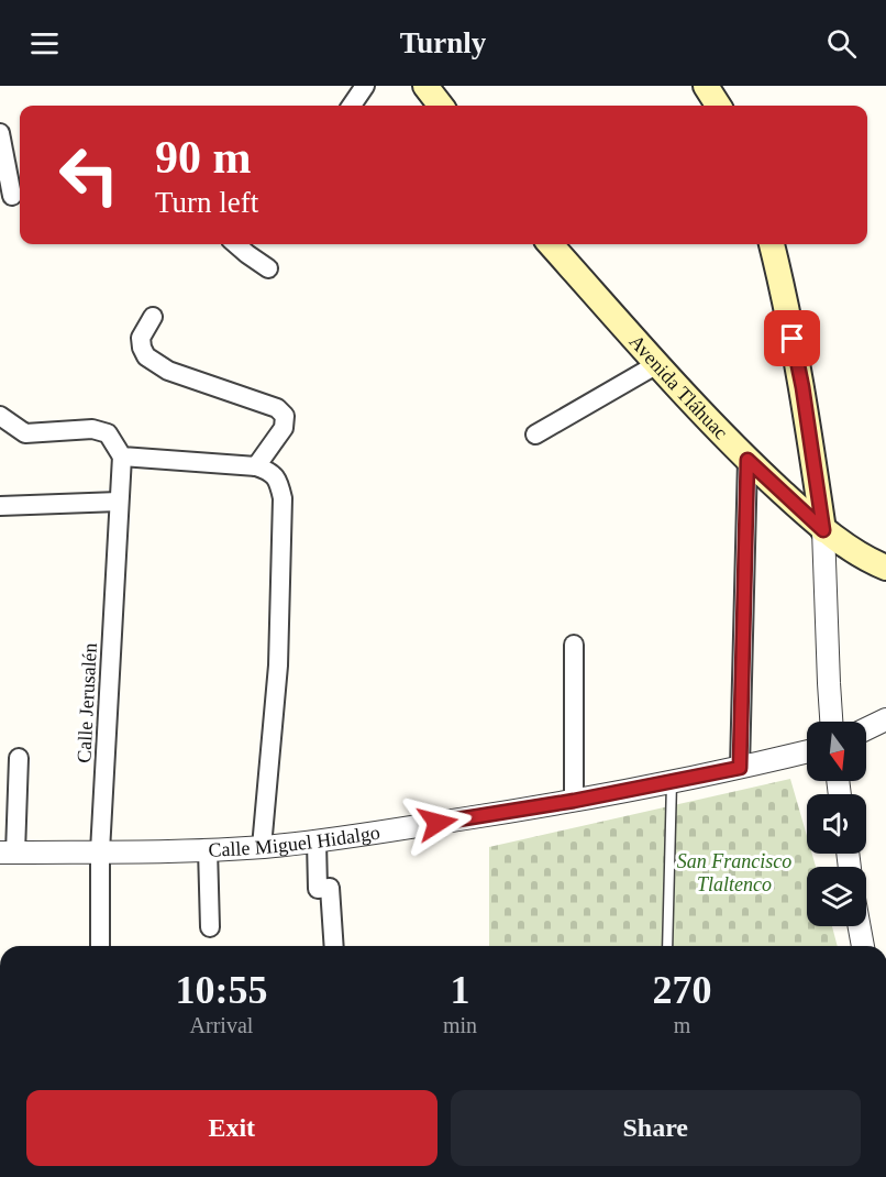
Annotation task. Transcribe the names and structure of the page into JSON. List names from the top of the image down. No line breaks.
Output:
{"streets":{"main road":["Avenida Tláhuac"],"street":["Calle Jerusalén","Calle Miguel Hidalgo"]},"crossings":[["Calle Jerusalén","Calle Miguel Hidalgo"]],"parks":["San Francisco Tlaltenco"],"north":"bottom","page":{"header":"Turnly","turn":["90 m","Turn left"],"eta":["10:55","Arrival","1","min","270","m"],"buttons":["Exit","Share"]}}
